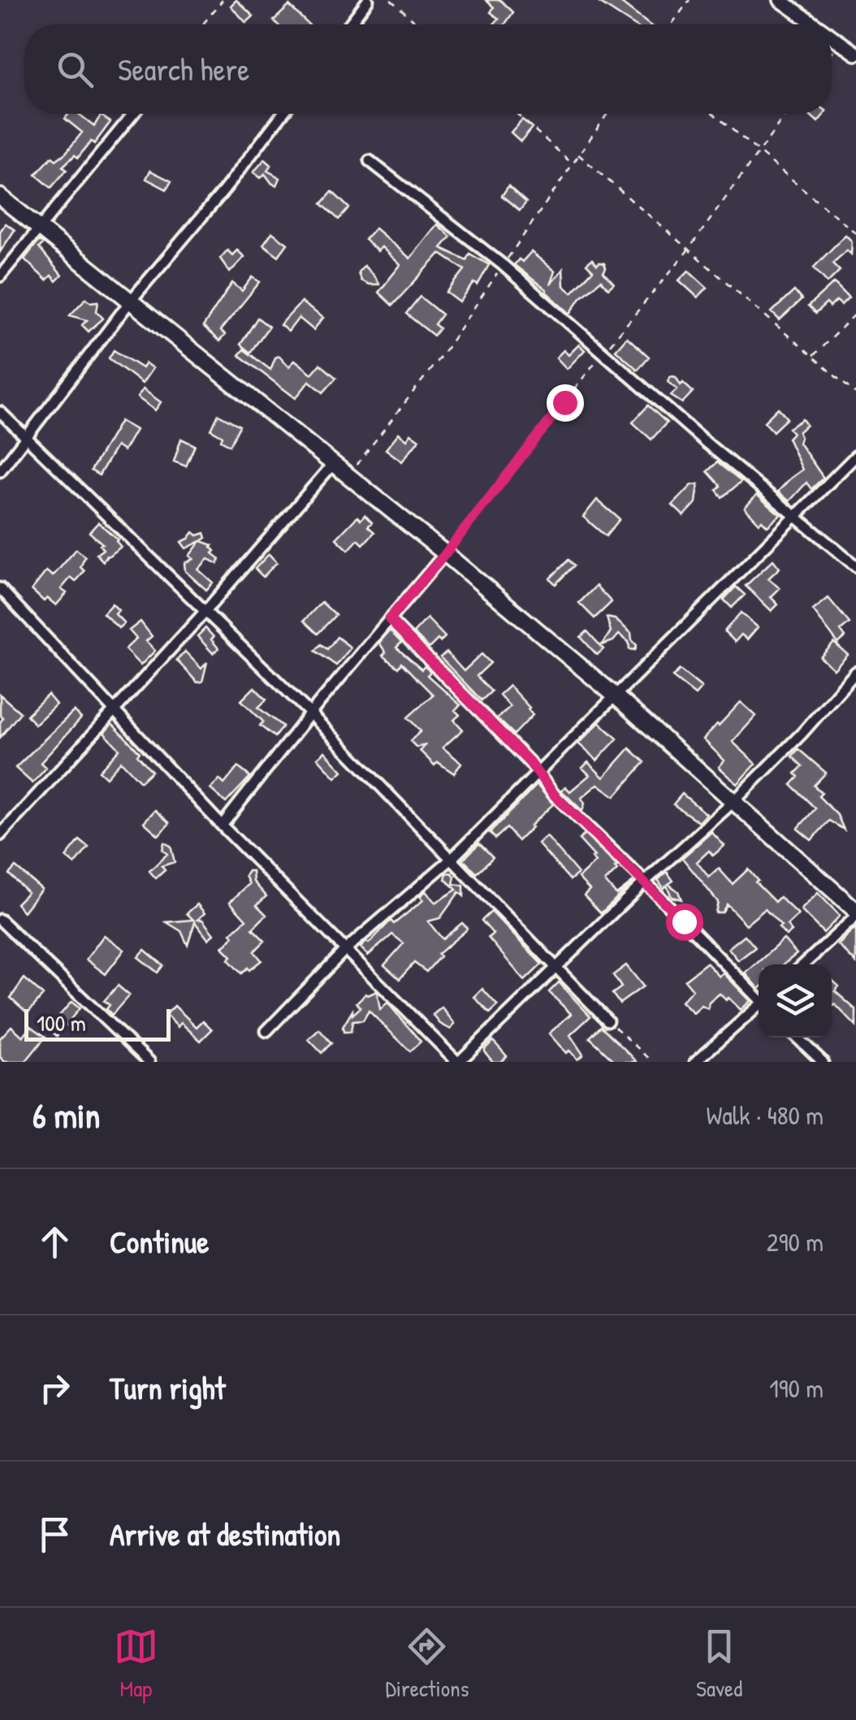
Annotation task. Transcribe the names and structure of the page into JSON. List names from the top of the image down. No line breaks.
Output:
{"scale_bar":"100 m","page":{"search":"Search here","scale":"100 m","heading":["6 min","Walk · 480 m"],"list":[["Continue","290 m"],["Turn right","190 m"],"Arrive at destination"],"nav":["Map","Directions","Saved"]}}
